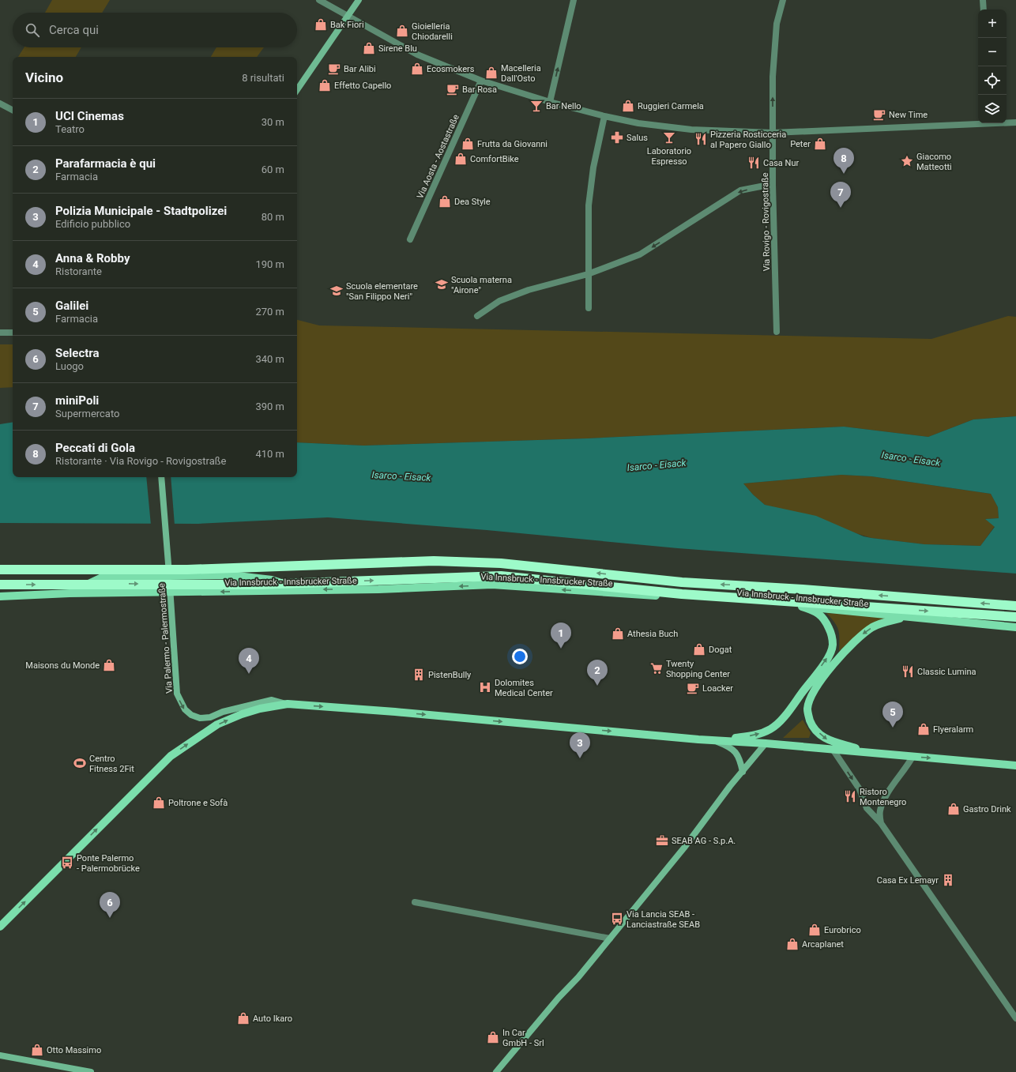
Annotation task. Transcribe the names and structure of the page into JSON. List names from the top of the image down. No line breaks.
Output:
{"streets":{"main road":["Via Innsbruck - Innsbrucker Straße","Via Palermo - Palermostraße"],"street":["Via Aosta - Aostastraße","Via Rovigo - Rovigostraße"]},"one_way":["Via Rovigo - Rovigostraße"],"water":["Isarco - Eisack"],"places":{"shop":["Bak Fiori","Gioielleria Chiodarelli","Sirene Blu","Ecosmokers","Macelleria Dall'Osto","Effetto Capello","Ruggieri Carmela","Frutta da Giovanni","Peter","ComfortBike","Dea Style","Athesia Buch","Dogat","Maisons du Monde","Flyeralarm","Poltrone e Sofà","Gastro Drink","Eurobrico","Arcaplanet","Auto Ikaro","In Car GmbH - Srl","Otto Massimo"],"cafe":["Bar Alibi","Bar Rosa","New Time","Loacker"],"bar":["Bar Nello","Laboratorio Espresso"],"pharmacy":["Salus"],"restaurant":["Pizzeria Rosticceria al Papero Giallo","Casa Nur","Classic Lumina","Ristoro Montenegro"],"place":["Giacomo Matteotti"],"school or university":["Scuola materna \"Airone\"","Scuola elementare \"San Filippo Neri\""],"supermarket":["Twenty Shopping Center"],"building":["PistenBully","Casa Ex Lemayr"],"hospital":["Dolomites Medical Center"],"sports":["Centro Fitness 2Fit"],"office":["SEAB AG - S.p.A."],"bus stop":["Ponte Palermo - Palermobrücke","Via Lancia SEAB - Lanciastraße SEAB"]},"page":{"map_buttons":["+","−"],"search":"Cerca qui","heading":["Vicino","8 risultati"],"list":[{"mark":"1","name":"UCI Cinemas","note":"Teatro","value":"30 m"},{"mark":"2","name":"Parafarmacia è qui","note":"Farmacia","value":"60 m"},{"mark":"3","name":"Polizia Municipale - Stadtpolizei","note":"Edificio pubblico","value":"80 m"},{"mark":"4","name":"Anna & Robby","note":"Ristorante","value":"190 m"},{"mark":"5","name":"Galilei","note":"Farmacia","value":"270 m"},{"mark":"6","name":"Selectra","note":"Luogo","value":"340 m"},{"mark":"7","name":"miniPoli","note":"Supermercato","value":"390 m"},{"mark":"8","name":"Peccati di Gola","note":"Ristorante · Via Rovigo - Rovigostraße","value":"410 m"}],"pins":["8","7","1","4","2","5","3","6"]}}
